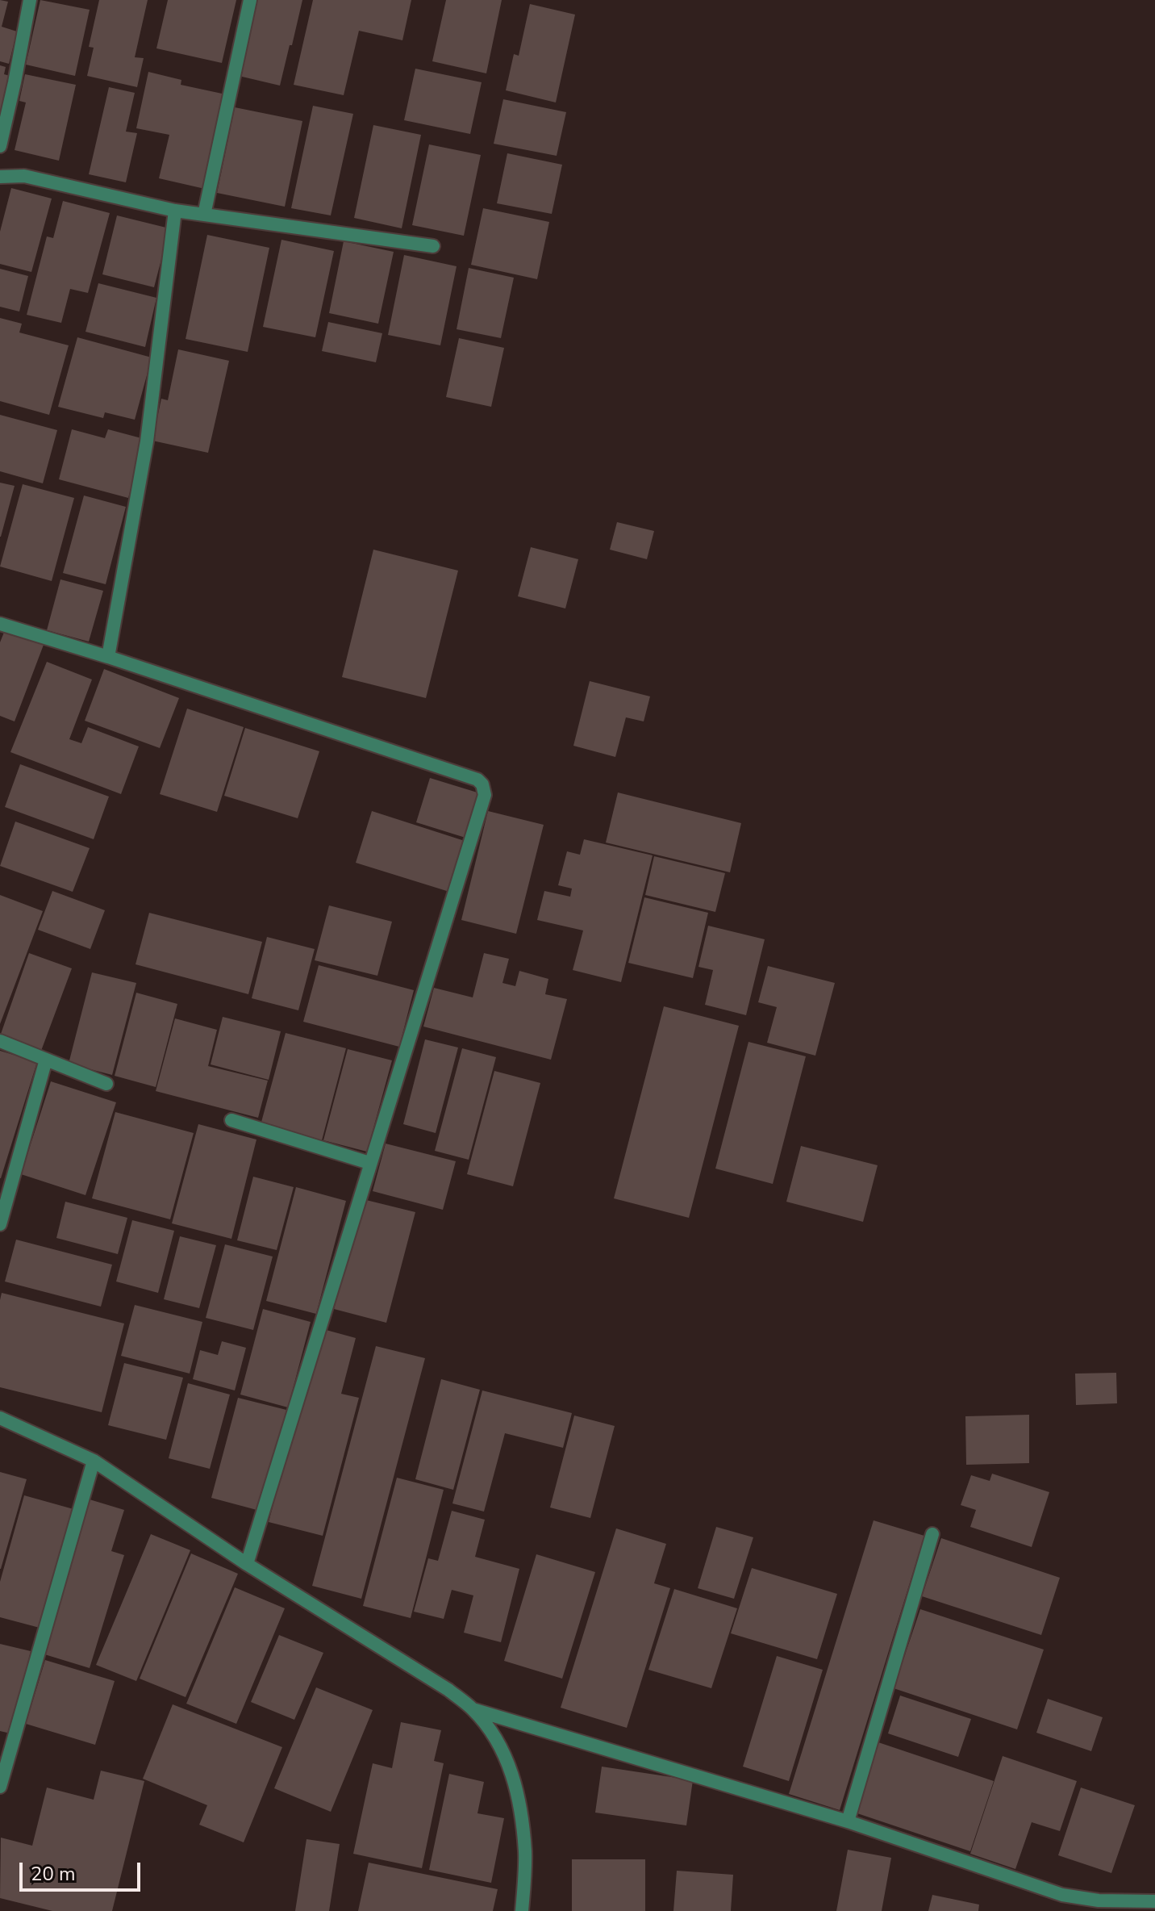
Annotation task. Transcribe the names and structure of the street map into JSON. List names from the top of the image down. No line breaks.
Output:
{"scale_bar":"20 m"}
